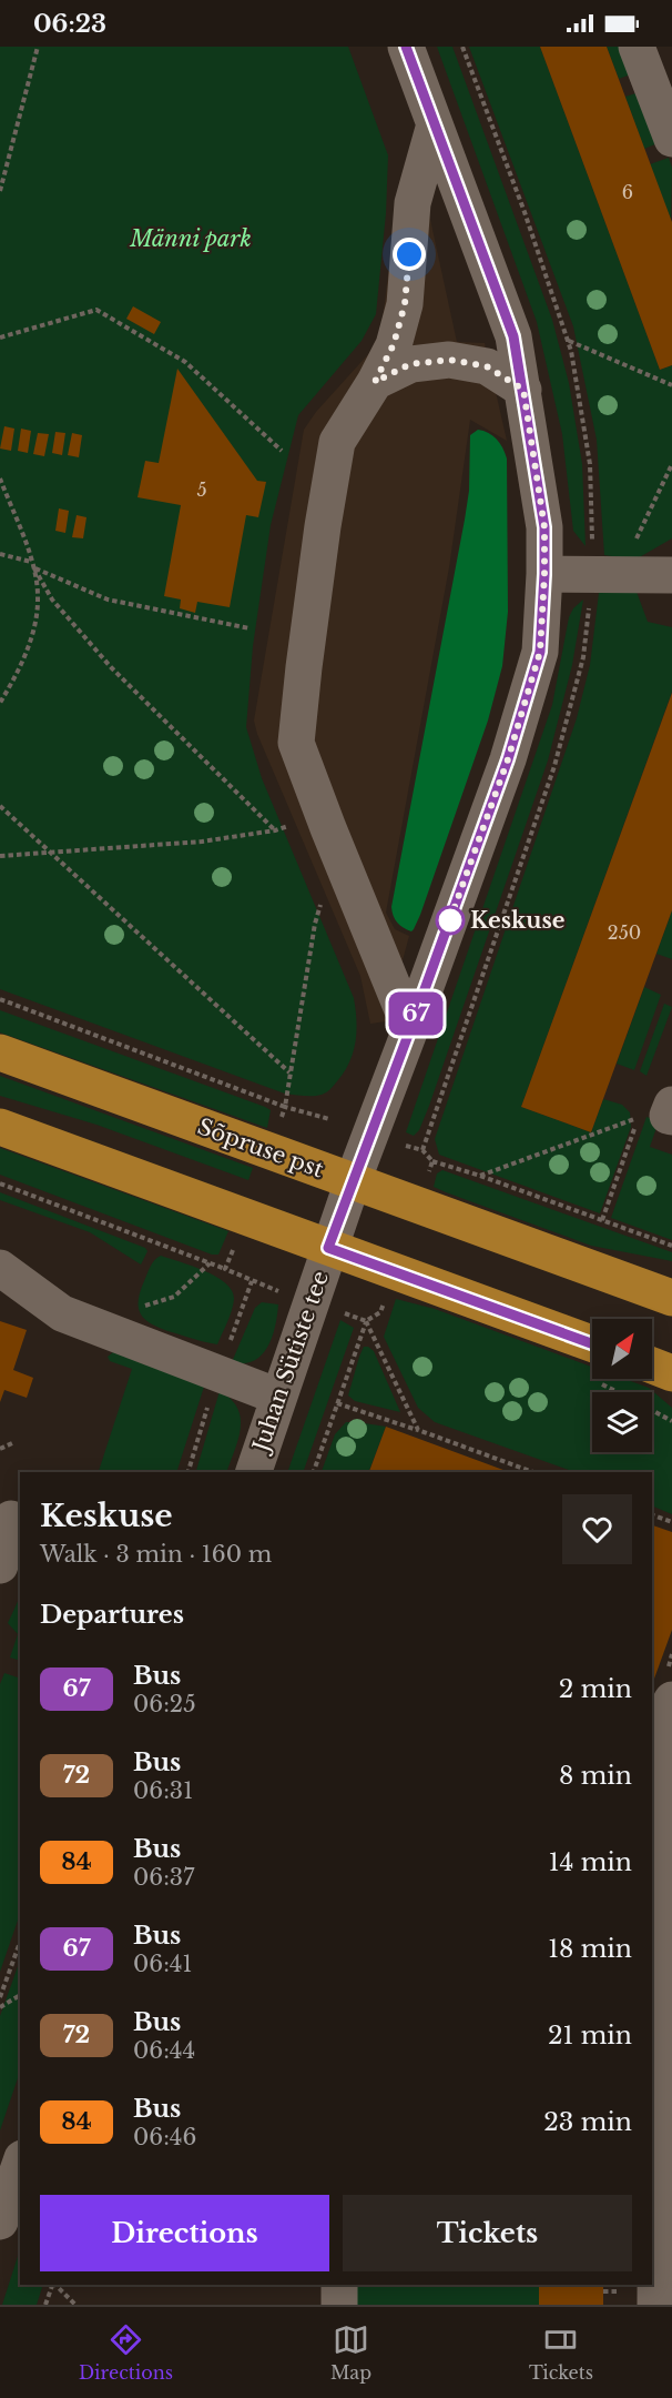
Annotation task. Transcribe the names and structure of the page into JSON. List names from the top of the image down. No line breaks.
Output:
{"streets":{"main road":["Sõpruse pst"],"street":["Juhan Sütiste tee"]},"crossings":[["Sõpruse pst","Juhan Sütiste tee"]],"parks":["Männi park"],"places":["Keskuse"],"lines":["bus line 67"],"house_numbers":["6","5","250"],"north":"top right","page":{"status":"06:23","on_map":"67","heading":[["Keskuse","Walk · 3 min · 160 m"],"Departures"],"list":[{"mark":"67","name":"Bus","note":"06:25","value":"2 min"},{"mark":"72","name":"Bus","note":"06:31","value":"8 min"},{"mark":"84","name":"Bus","note":"06:37","value":"14 min"},{"mark":"67","name":"Bus","note":"06:41","value":"18 min"},{"mark":"72","name":"Bus","note":"06:44","value":"21 min"},{"mark":"84","name":"Bus","note":"06:46","value":"23 min"}],"buttons":["Directions","Tickets"],"tabs":["Directions","Map","Tickets"]}}
